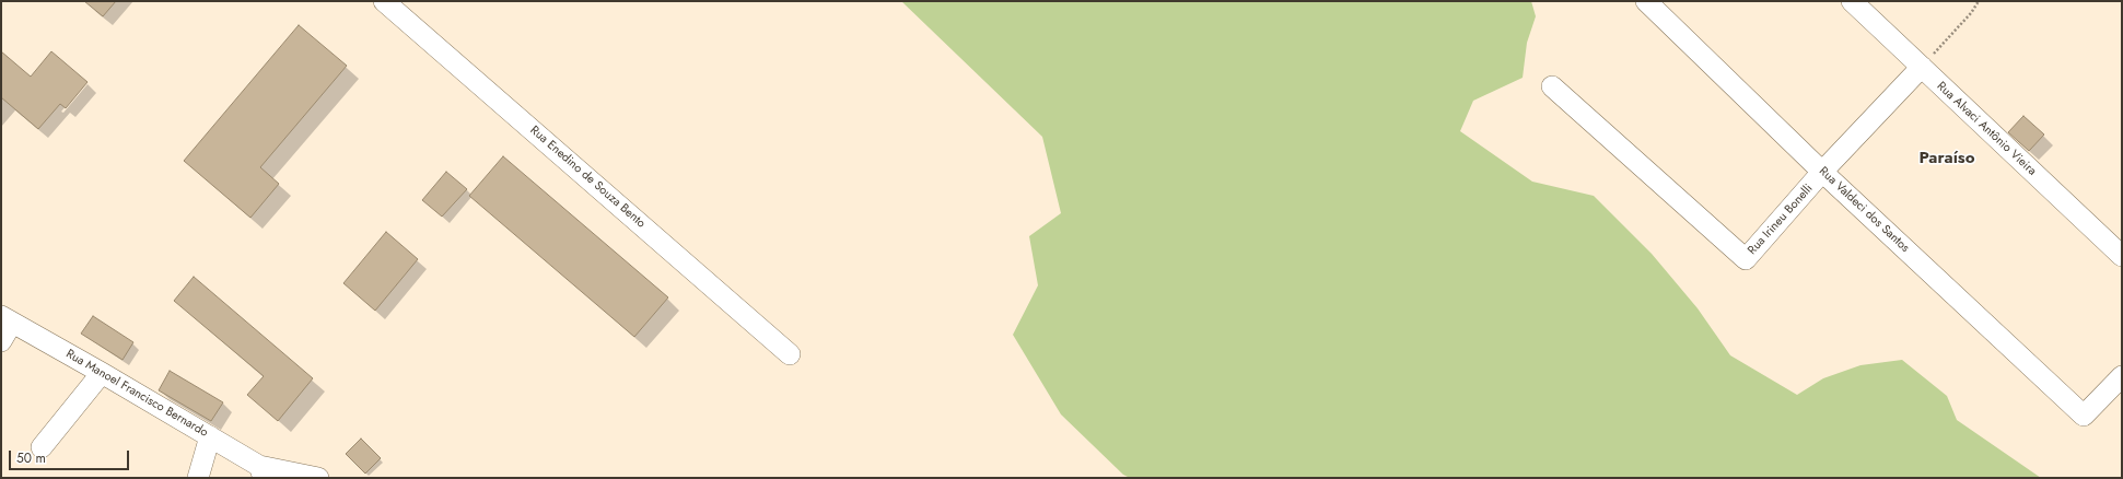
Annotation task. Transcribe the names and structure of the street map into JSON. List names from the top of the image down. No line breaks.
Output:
{"streets":{"street":["Rua Alvaci Antônio Vieira","Rua Enedino de Souza Bento","Rua Valdeci dos Santos","Rua Irineu Bonelli","Rua Manoel Francisco Bernardo"]},"crossings":[["Rua Alvaci Antônio Vieira","Rua Irineu Bonelli"],["Rua Valdeci dos Santos","Rua Irineu Bonelli"]],"districts":["Paraíso"],"scale_bar":"50 m"}
